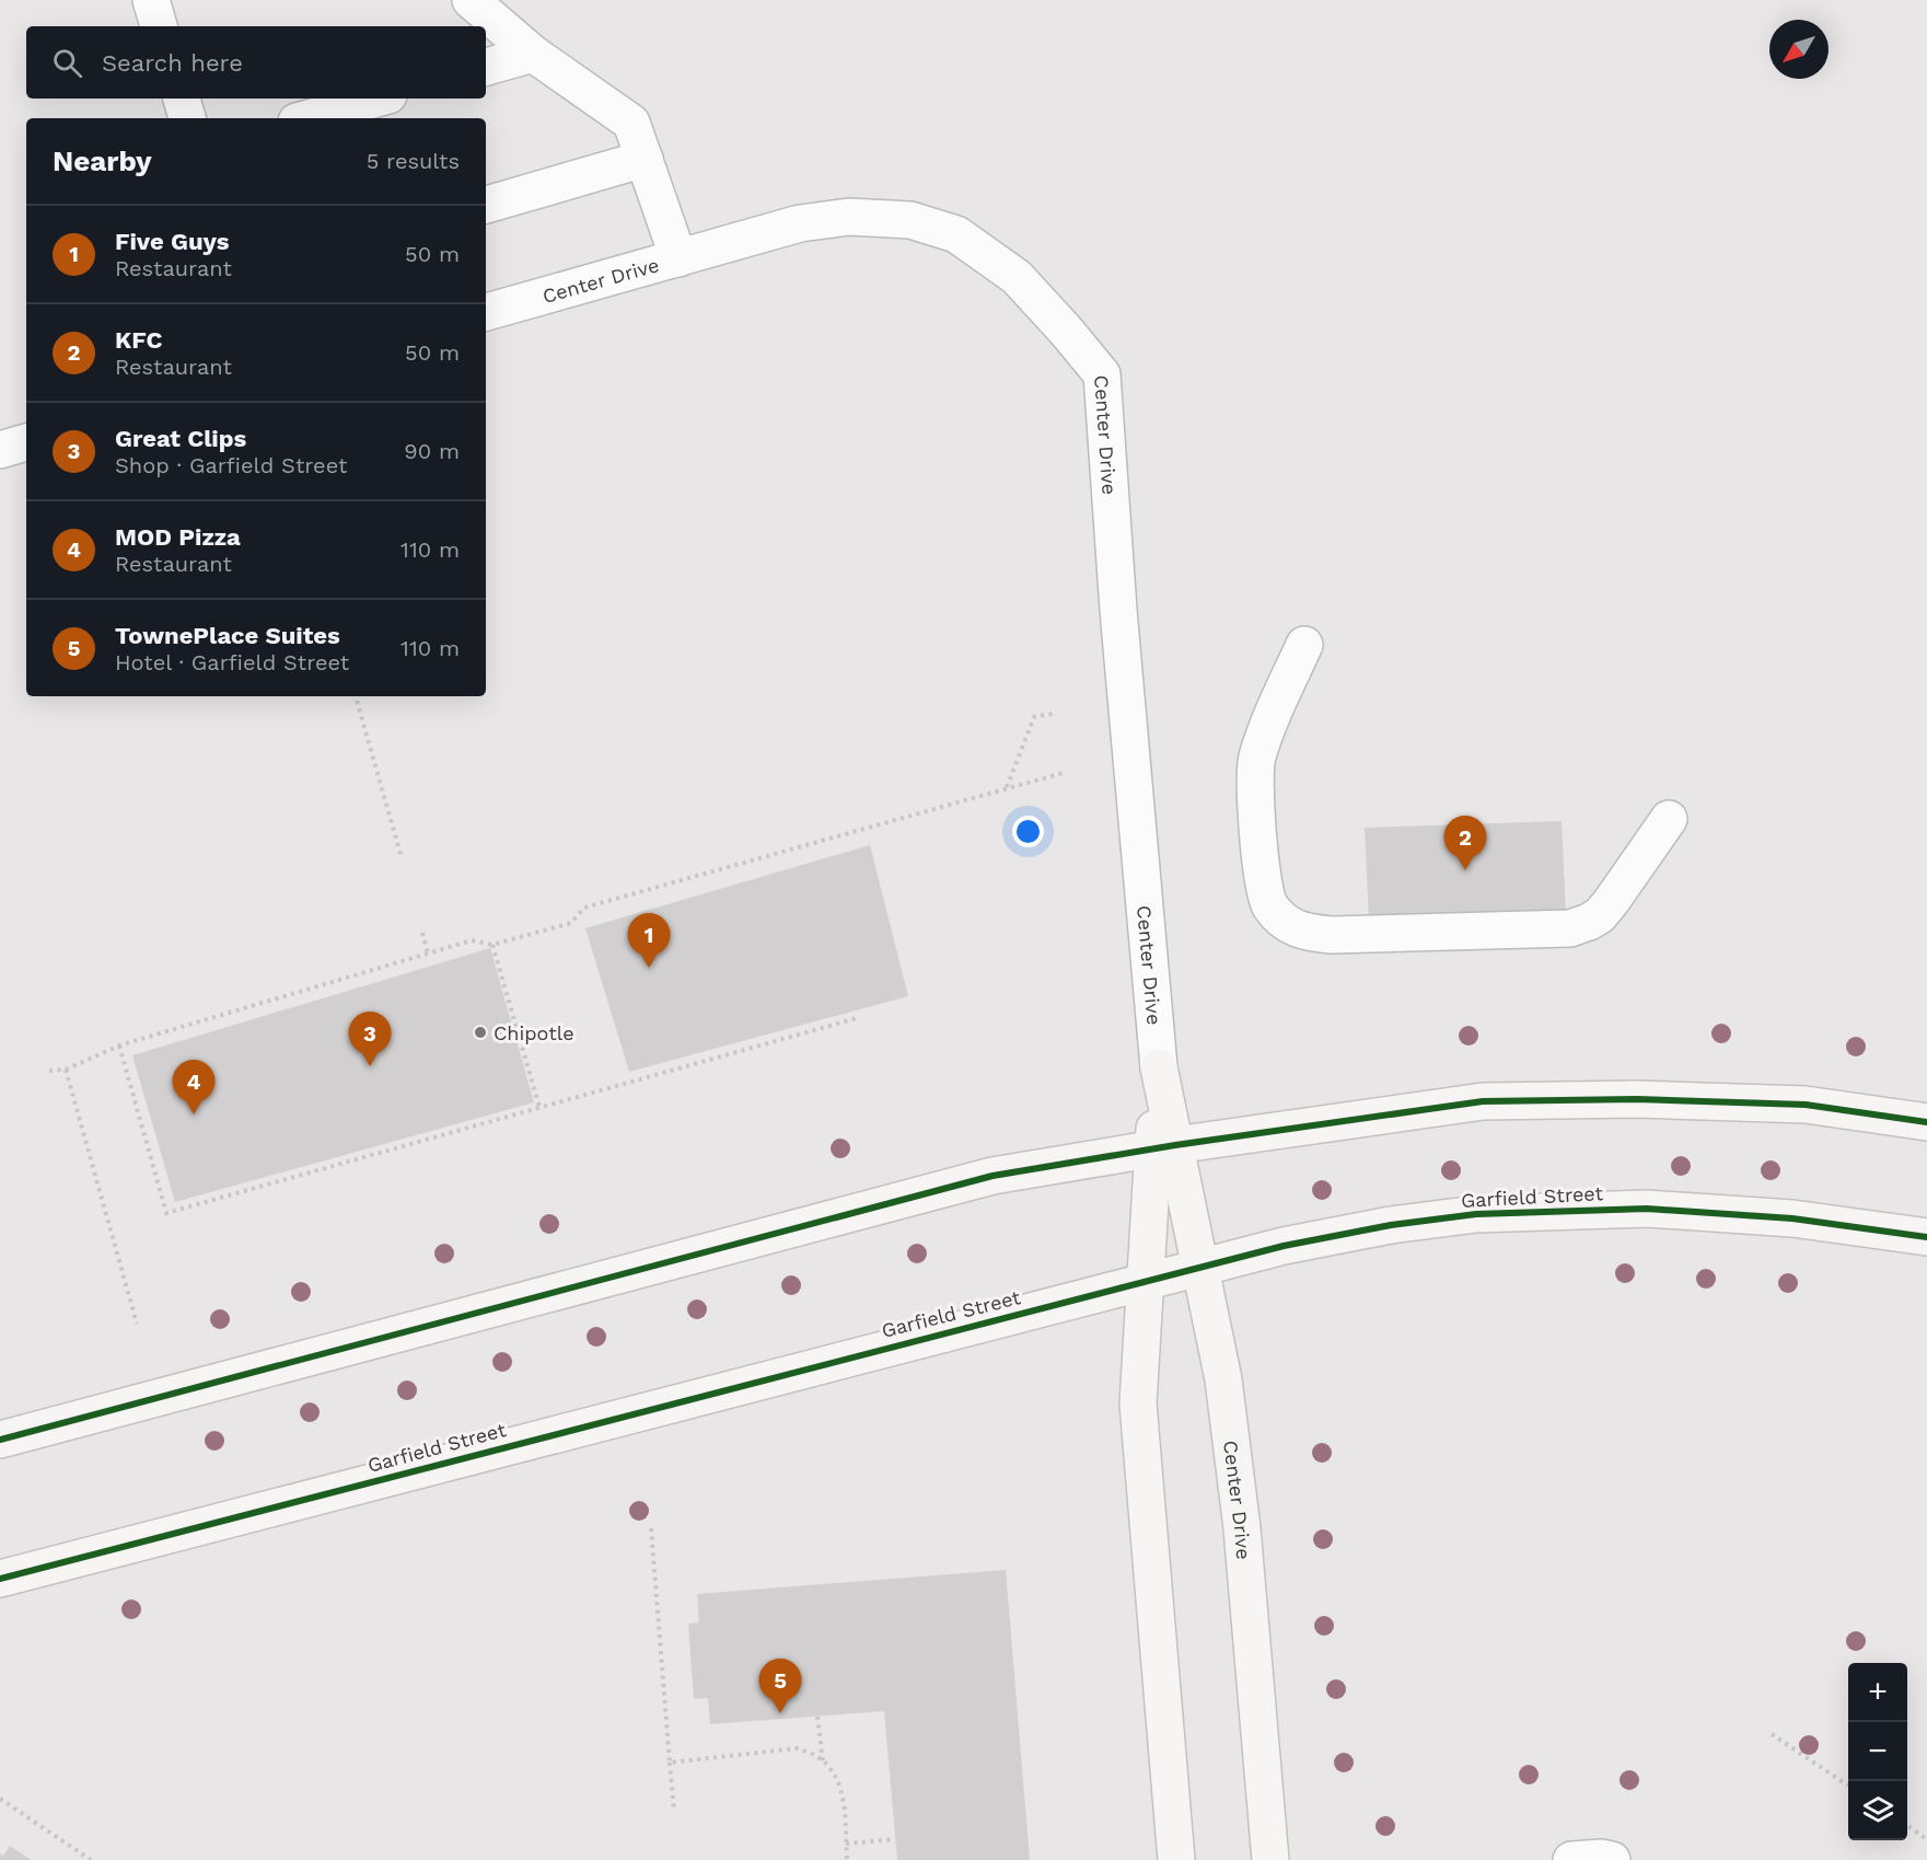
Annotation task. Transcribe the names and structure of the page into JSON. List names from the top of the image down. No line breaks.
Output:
{"streets":{"main road":["Center Drive","Garfield Street"]},"crossings":[["Center Drive","Garfield Street"]],"places":["Chipotle"],"north":"bottom left","page":{"search":"Search here","heading":["Nearby","5 results"],"list":[{"mark":"1","name":"Five Guys","note":"Restaurant","value":"50 m"},{"mark":"2","name":"KFC","note":"Restaurant","value":"50 m"},{"mark":"3","name":"Great Clips","note":"Shop · Garfield Street","value":"90 m"},{"mark":"4","name":"MOD Pizza","note":"Restaurant","value":"110 m"},{"mark":"5","name":"TownePlace Suites","note":"Hotel · Garfield Street","value":"110 m"}],"pins":["2","1","3","4","5"],"map_buttons":["+","−"]}}
